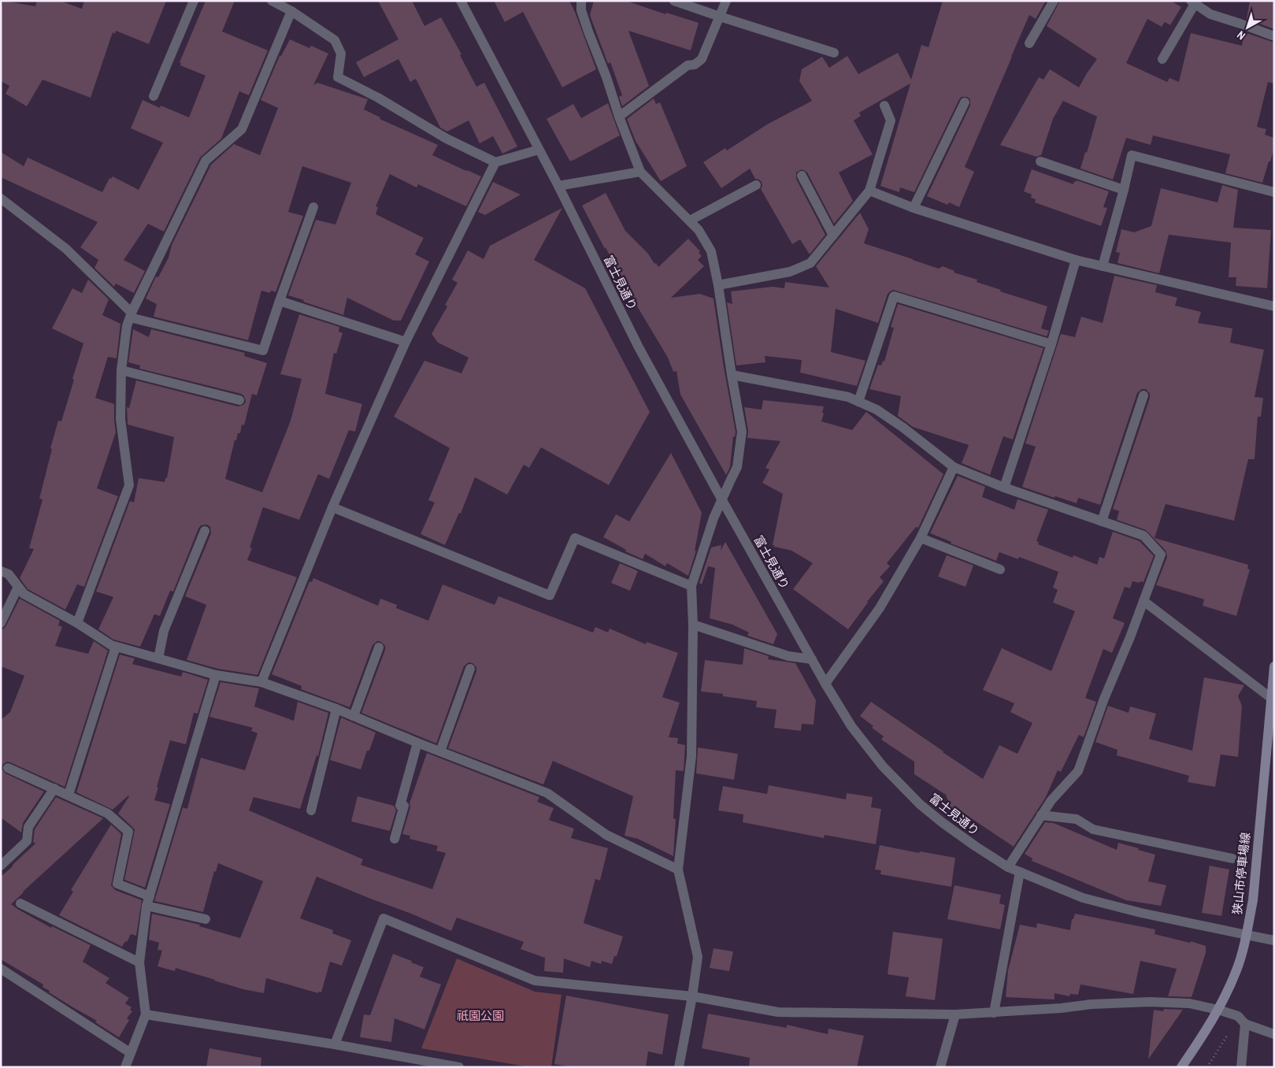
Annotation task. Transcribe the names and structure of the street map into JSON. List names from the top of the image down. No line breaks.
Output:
{"streets":{"main road":["狭山市停車場線"],"street":["富士見通り"]},"crossings":[["富士見通り","狭山市停車場線"]],"parks":["祇園公園"],"north":"bottom left"}
